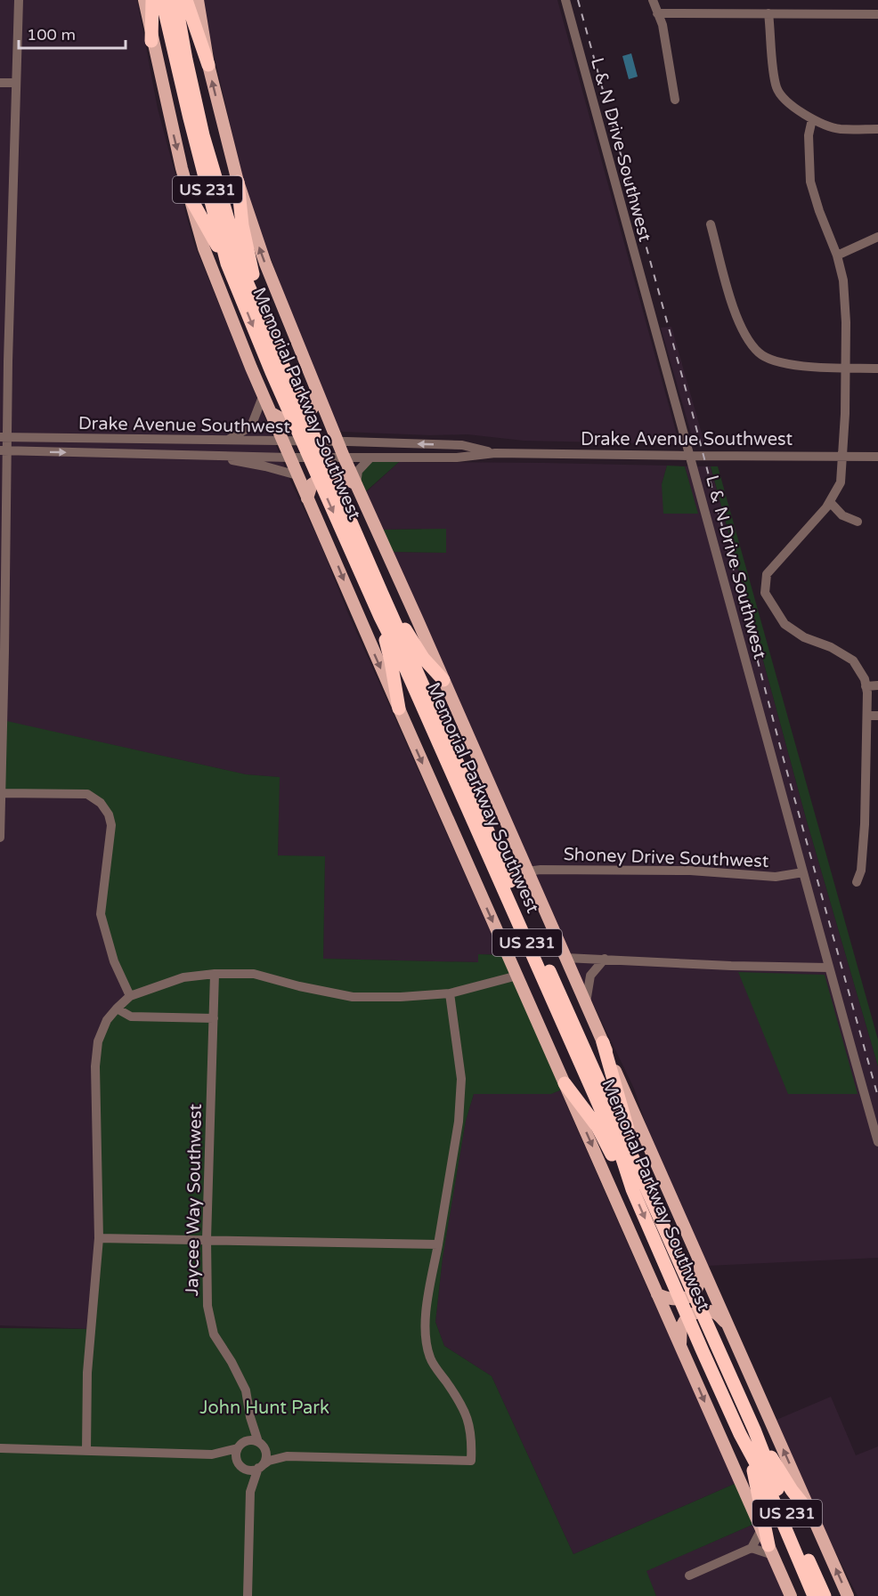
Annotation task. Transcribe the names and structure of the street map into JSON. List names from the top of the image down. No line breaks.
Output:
{"streets":{"highway":["US 231","Memorial Parkway Southwest"],"street":["L & N Drive Southwest","Drake Avenue Southwest","Shoney Drive Southwest","Jaycee Way Southwest"]},"crossings":[["L & N Drive Southwest","Drake Avenue Southwest"],["L & N Drive Southwest","Shoney Drive Southwest"]],"parks":["John Hunt Park"],"scale_bar":"100 m"}
